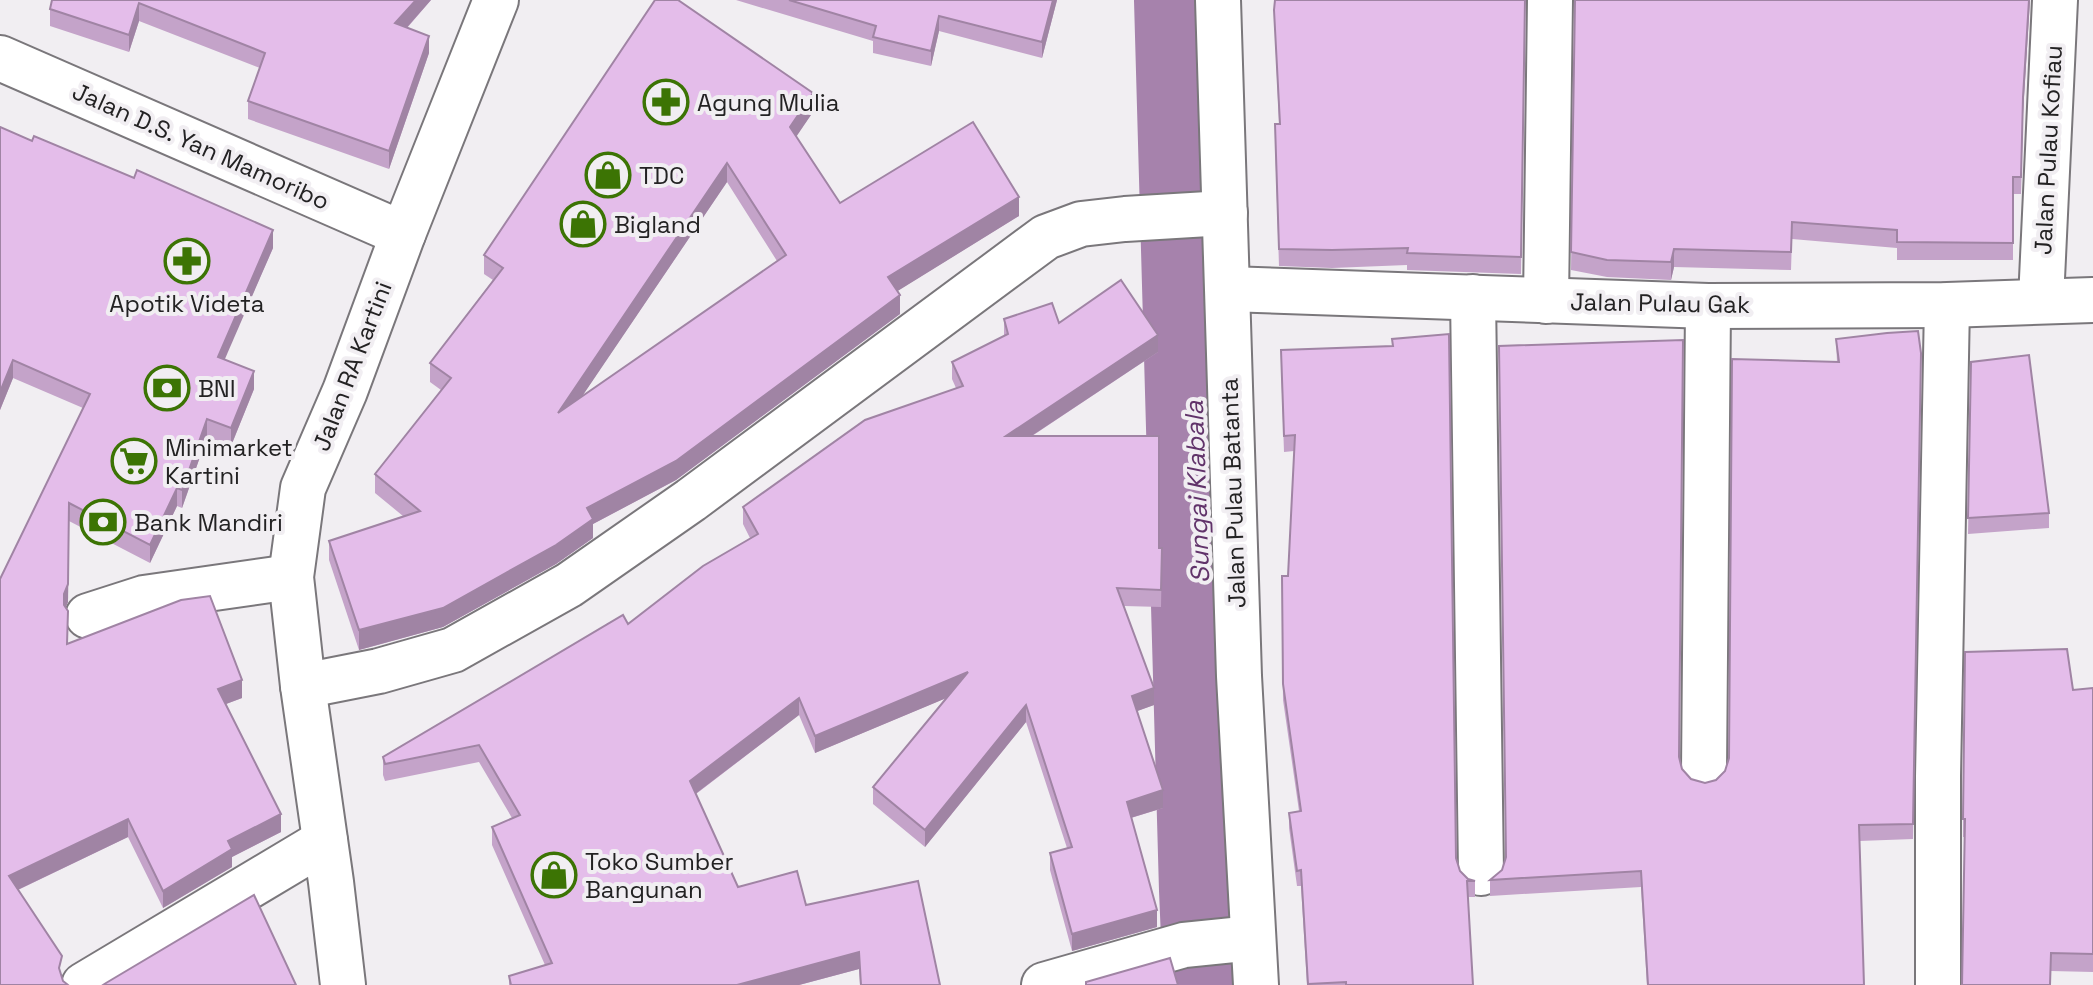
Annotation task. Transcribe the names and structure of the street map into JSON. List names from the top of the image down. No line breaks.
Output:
{"streets":{"street":["Jalan D.S. Yan Mamoribo","Jalan Pulau Kofiau","Jalan Pulau Gak","Jalan RA Kartini","Jalan Pulau Batanta"]},"crossings":[["Jalan D.S. Yan Mamoribo","Jalan RA Kartini"],["Jalan Pulau Kofiau","Jalan Pulau Gak"],["Jalan Pulau Gak","Jalan Pulau Batanta"]],"water":["Sungai Klabala"],"places":{"pharmacy":["Agung Mulia","Apotik Videta"],"shop":["TDC","Bigland","Toko Sumber Bangunan"],"bank":["BNI","Bank Mandiri"],"supermarket":["Minimarket Kartini"]}}
